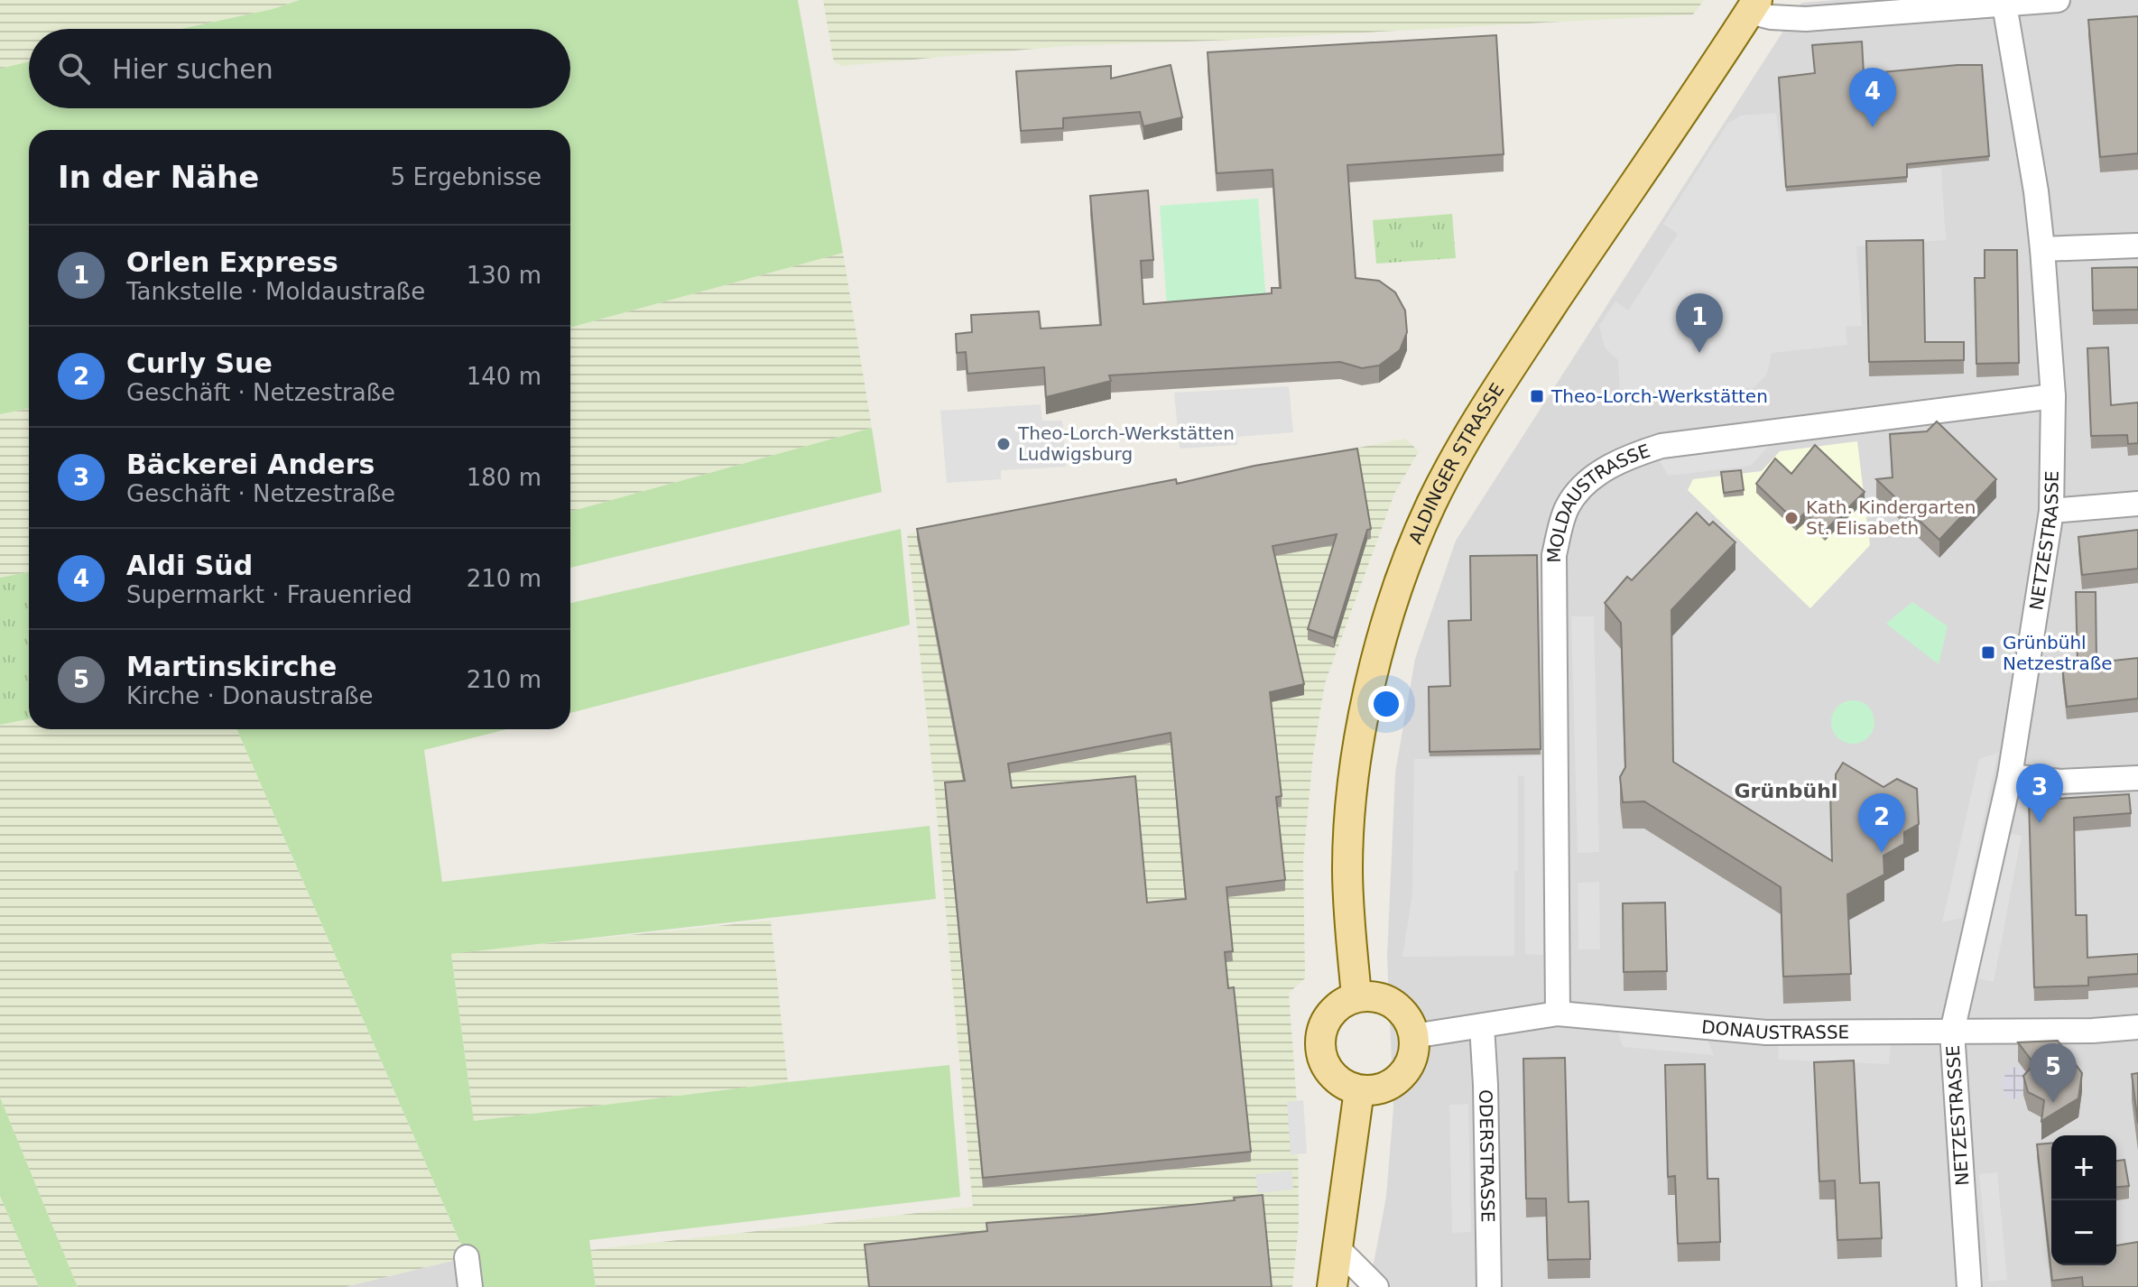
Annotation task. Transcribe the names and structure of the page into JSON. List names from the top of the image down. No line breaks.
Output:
{"streets":{"main road":["ALDINGER STRASSE"],"street":["MOLDAUSTRASSE","NETZESTRASSE","DONAUSTRASSE","ODERSTRASSE"]},"crossings":[["ALDINGER STRASSE","DONAUSTRASSE"],["MOLDAUSTRASSE","NETZESTRASSE"],["MOLDAUSTRASSE","DONAUSTRASSE"],["NETZESTRASSE","DONAUSTRASSE"],["DONAUSTRASSE","ODERSTRASSE"]],"districts":["Grünbühl"],"places":{"transit":["Theo-Lorch-Werkstätten","Grünbühl Netzestraße"],"other":["Theo-Lorch-Werkstätten Ludwigsburg","Kath. Kindergarten St. Elisabeth"]},"page":{"search":"Hier suchen","pins":["4","1","3","2","5"],"heading":["In der Nähe","5 Ergebnisse"],"list":[{"mark":"1","name":"Orlen Express","note":"Tankstelle · Moldaustraße","value":"130 m"},{"mark":"2","name":"Curly Sue","note":"Geschäft · Netzestraße","value":"140 m"},{"mark":"3","name":"Bäckerei Anders","note":"Geschäft · Netzestraße","value":"180 m"},{"mark":"4","name":"Aldi Süd","note":"Supermarkt · Frauenried","value":"210 m"},{"mark":"5","name":"Martinskirche","note":"Kirche · Donaustraße","value":"210 m"}],"map_buttons":["+","−"]}}
